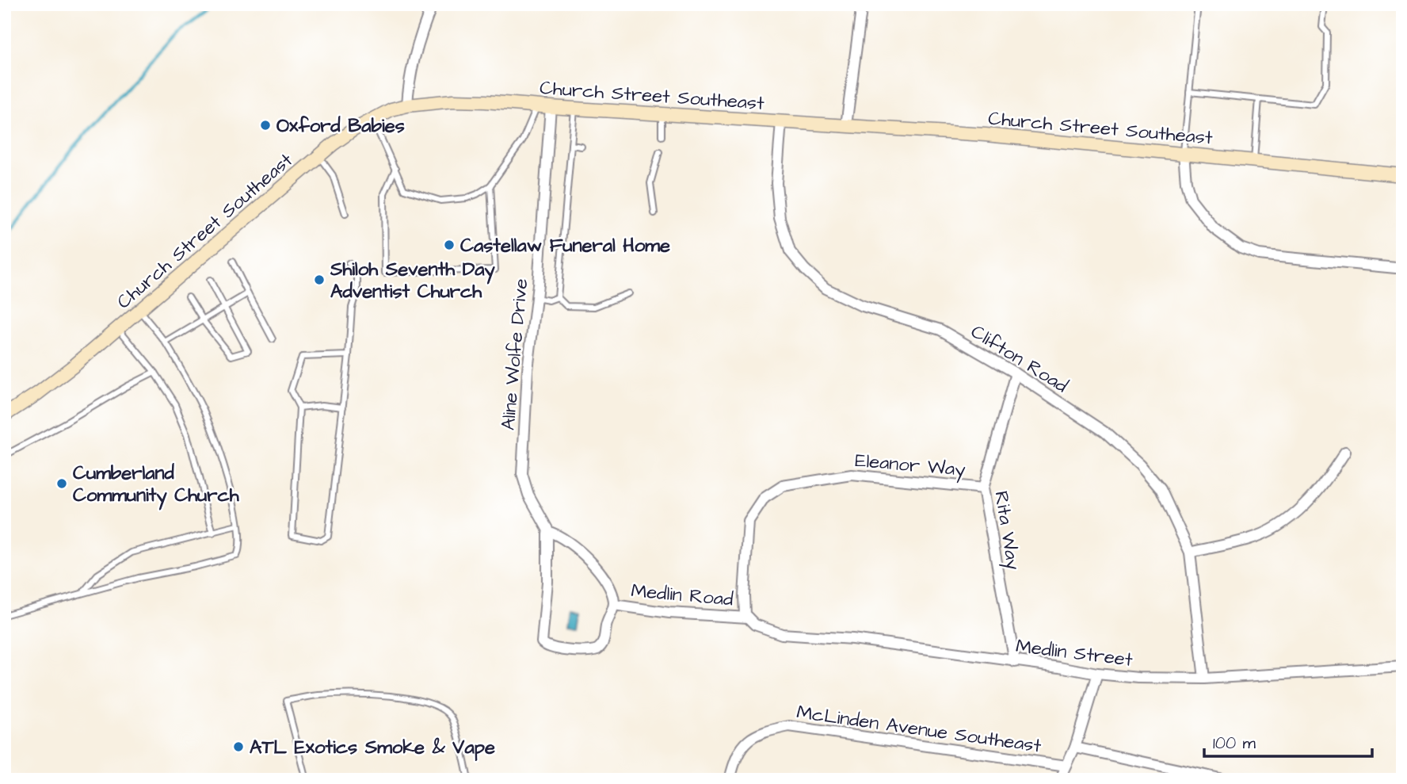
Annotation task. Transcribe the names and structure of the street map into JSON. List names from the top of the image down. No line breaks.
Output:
{"streets":{"street":["Church Street Southeast","Aline Wolfe Drive","Clifton Road","Eleanor Way","Rita Way","Medlin Road","Medlin Street","McLinden Avenue Southeast"]},"crossings":[["Church Street Southeast","Aline Wolfe Drive"],["Church Street Southeast","Clifton Road"],["Clifton Road","Rita Way"],["Clifton Road","Medlin Street"],["Eleanor Way","Rita Way"],["Eleanor Way","Medlin Road"],["Eleanor Way","Medlin Street"],["Rita Way","Medlin Street"],["Medlin Road","Medlin Street"]],"places":["Oxford Babies","Castellaw Funeral Home","Shiloh Seventh Day Adventist Church","Cumberland Community Church","ATL Exotics Smoke & Vape"],"scale_bar":"100 m"}
